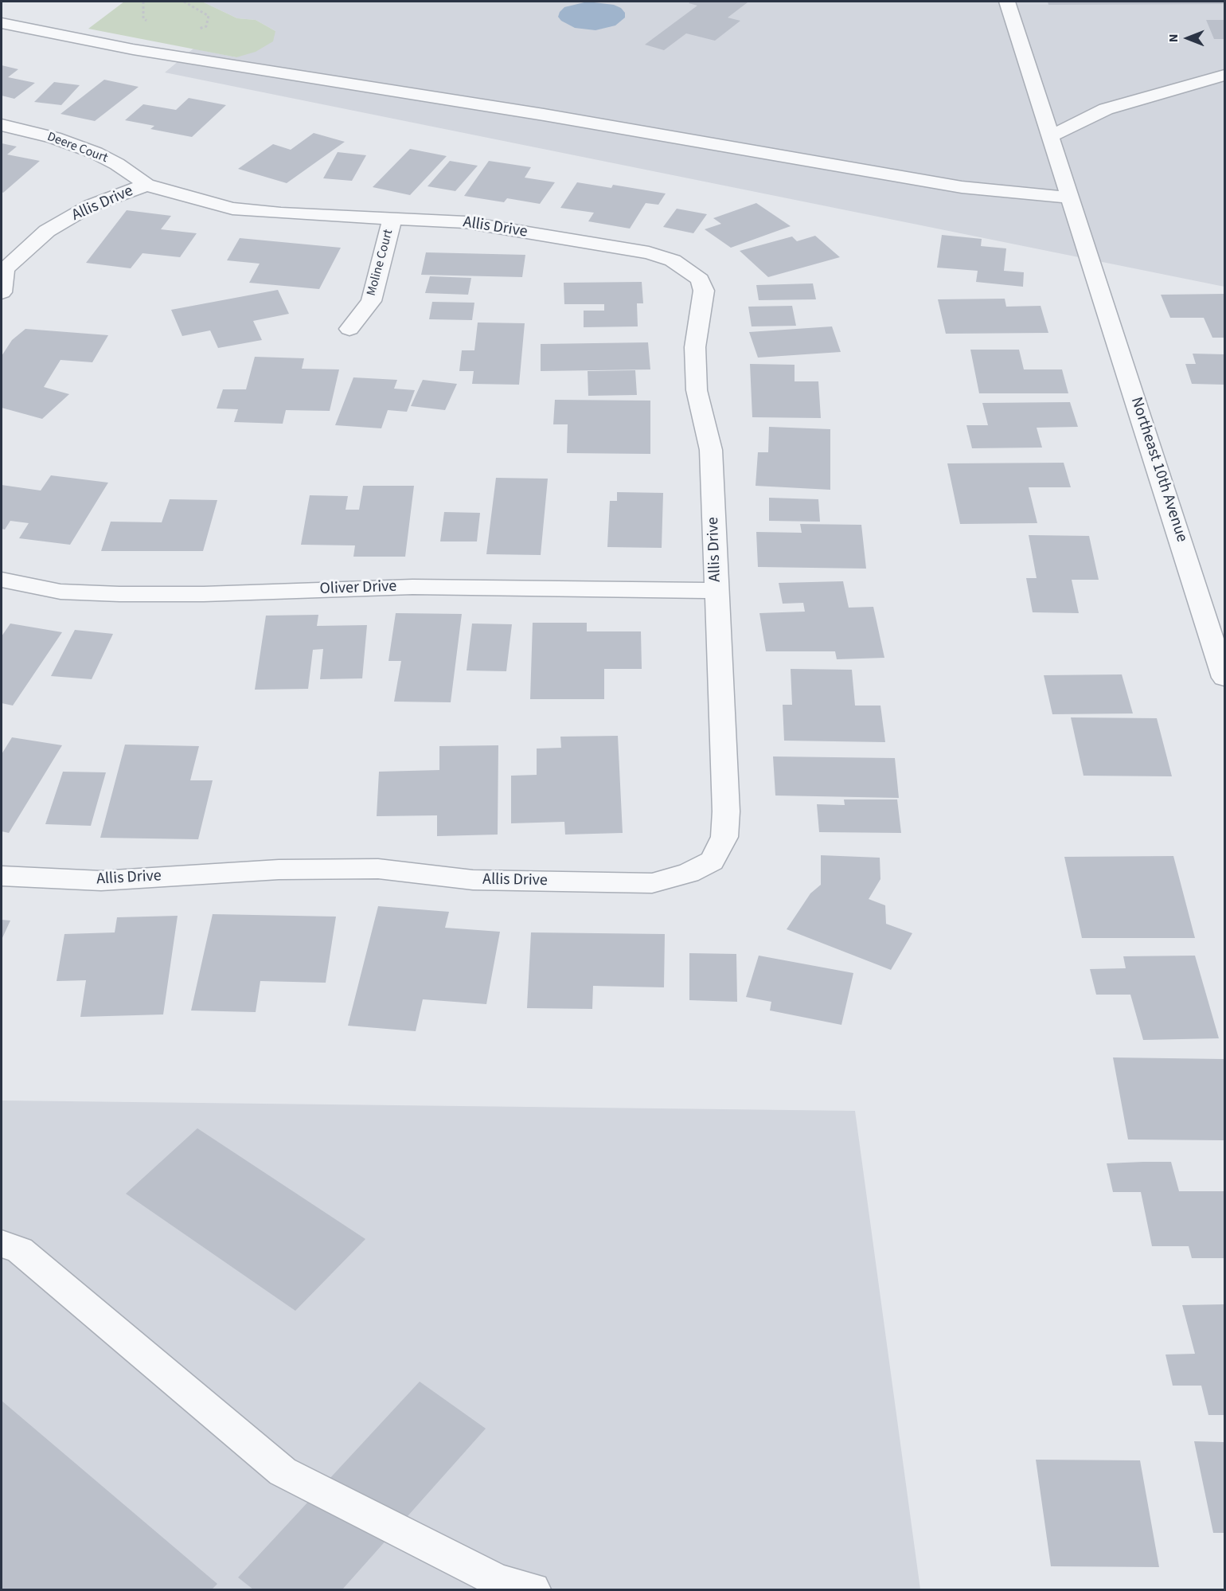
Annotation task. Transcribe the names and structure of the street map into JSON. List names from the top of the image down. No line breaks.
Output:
{"streets":{"street":["Deere Court","Allis Drive","Moline Court","Northeast 10th Avenue","Oliver Drive"]},"crossings":[["Deere Court","Allis Drive"],["Allis Drive","Moline Court"],["Allis Drive","Oliver Drive"]],"north":"left"}
